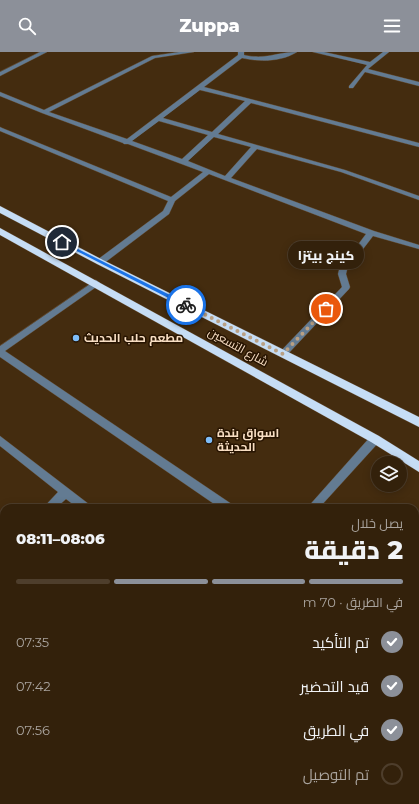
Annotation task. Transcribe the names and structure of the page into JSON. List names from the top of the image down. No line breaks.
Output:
{"streets":{"highway":["شارع التسعين"]},"places":["كينج بيتزا","مطعم حلب الحديث","اسواق بندة الحديثة"],"page":{"header":"Zuppa","bubble":"كينج بيتزا","heading":["2 دقيقة","يصل خلال","08:06–08:11"],"bar":"في الطريق · 70 m","list":[["تم التأكيد","07:35"],["قيد التحضير","07:42"],["في الطريق","07:56"],"تم التوصيل"]}}
